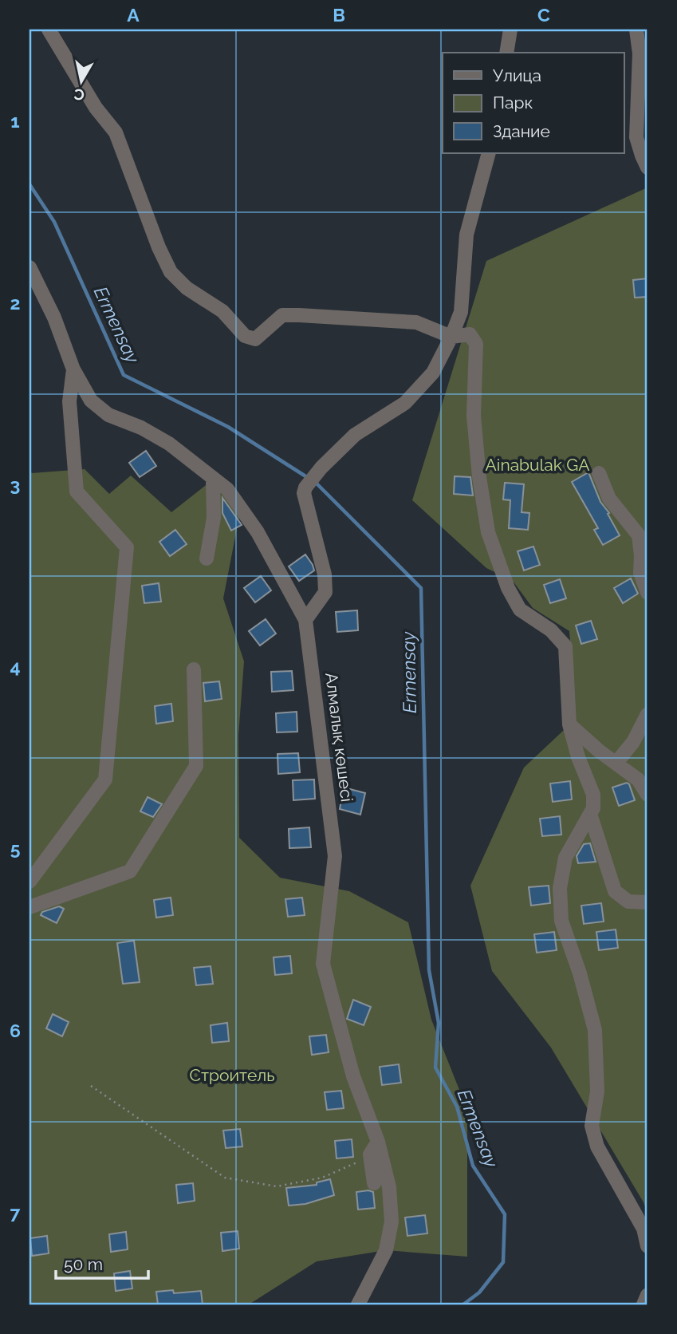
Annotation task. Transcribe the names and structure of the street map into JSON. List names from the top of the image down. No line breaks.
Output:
{"streets":{"street":["Алмалық көшесі"]},"water":["Ermensay"],"parks":["Ainabulak GA","Строитель"],"legend":["Улица","Парк","Здание"],"scale_bar":"50 m","north":"bottom","grid":{"columns":["A","B","C"],"rows":["1","2","3","4","5","6","7"]}}
